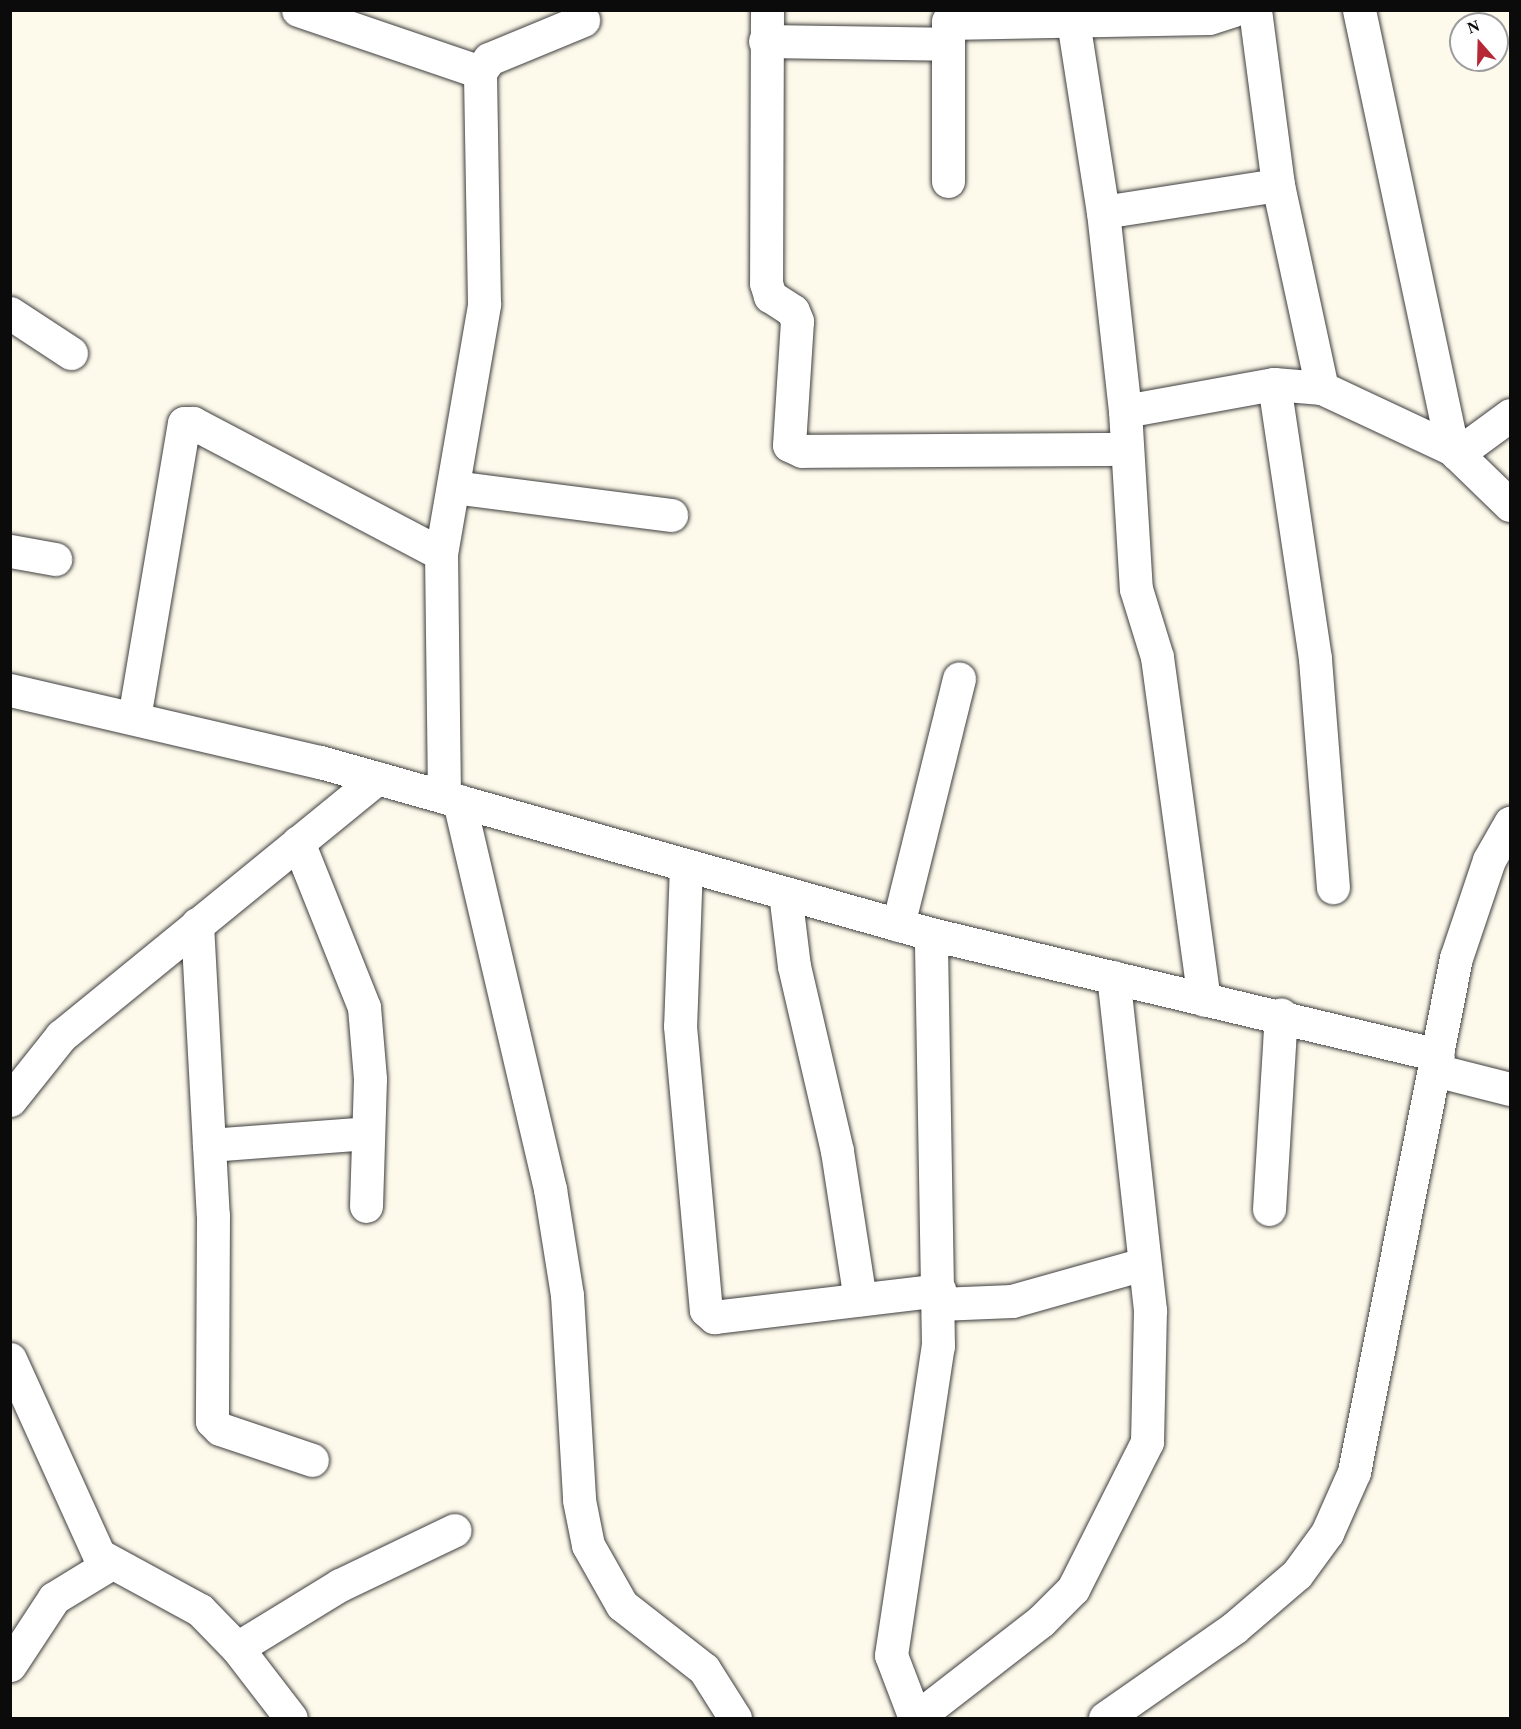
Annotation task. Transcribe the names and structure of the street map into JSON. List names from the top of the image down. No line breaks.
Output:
{"north":"top"}
